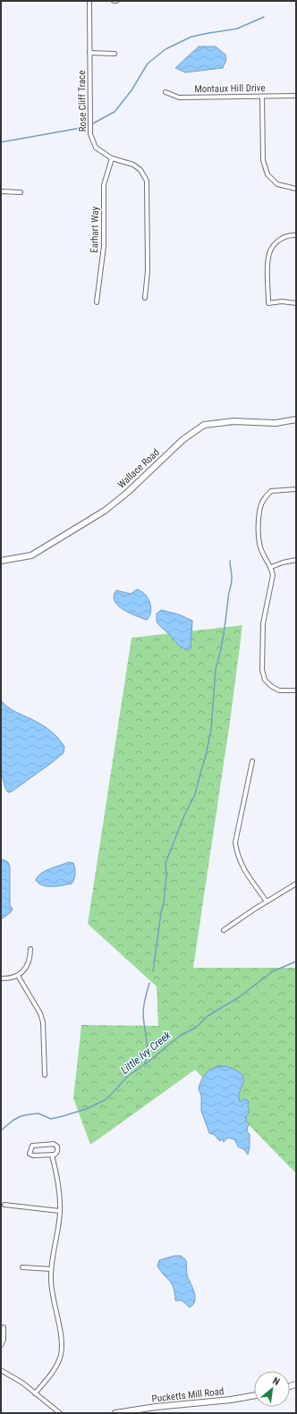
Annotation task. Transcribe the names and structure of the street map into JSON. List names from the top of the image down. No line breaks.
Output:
{"streets":{"street":["Montaux Hill Drive","Rose Cliff Trace","Earhart Way","Wallace Road","Pucketts Mill Road"]},"crossings":[["Rose Cliff Trace","Earhart Way"]],"water":["Little Ivy Creek"],"north":"top right"}
